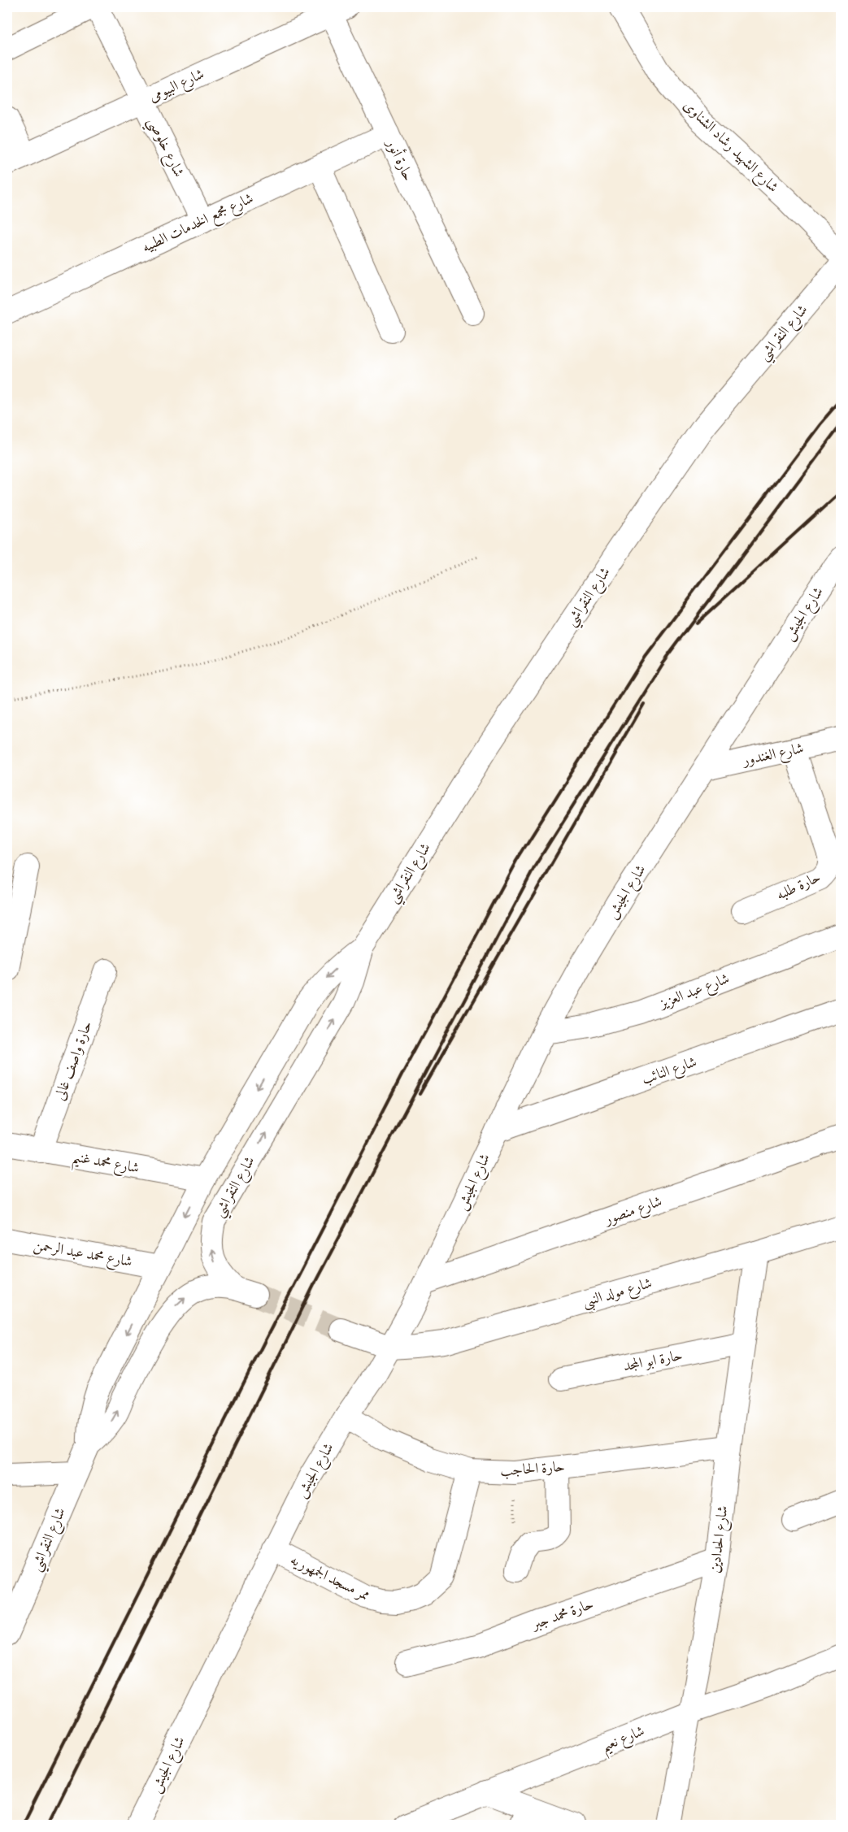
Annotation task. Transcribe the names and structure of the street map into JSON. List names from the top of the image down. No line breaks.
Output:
{"streets":{"street":["شارع البيومى","شارع الشهيد رشاد الشناوى","شارع خلوصي","حارة أنور","شارع مجمع الخدمات الطبيه","شارع النقراشي","شارع الجيش","شارع الغندور","حارة طلبه","شارع عبد العزيز","حارة واصف غالى","شارع النائب","شارع محمد غنيم","شارع منصور","شارع محمد عبد الرحمن","شارع مولد النبى","حارة ابو المجد","حارة الحاجب","شارع الحدادين","ممر مسجد الجمهوريه","حارة محمد جبر","شارع نعيم"]},"crossings":[["شارع البيومى","شارع خلوصي"],["شارع البيومى","حارة أنور"],["شارع خلوصي","شارع مجمع الخدمات الطبيه"],["حارة أنور","شارع مجمع الخدمات الطبيه"],["شارع النقراشي","شارع محمد غنيم"],["شارع النقراشي","شارع محمد عبد الرحمن"],["شارع الجيش","شارع الغندور"],["شارع الجيش","شارع عبد العزيز"],["شارع الجيش","شارع النائب"],["شارع الجيش","شارع منصور"],["شارع الجيش","شارع مولد النبى"],["شارع الجيش","حارة الحاجب"],["شارع الجيش","ممر مسجد الجمهوريه"],["شارع الغندور","حارة طلبه"],["حارة واصف غالى","شارع محمد غنيم"],["شارع مولد النبى","شارع الحدادين"],["حارة ابو المجد","شارع الحدادين"],["حارة الحاجب","شارع الحدادين"],["حارة الحاجب","ممر مسجد الجمهوريه"],["شارع الحدادين","حارة محمد جبر"],["شارع الحدادين","شارع نعيم"]]}
